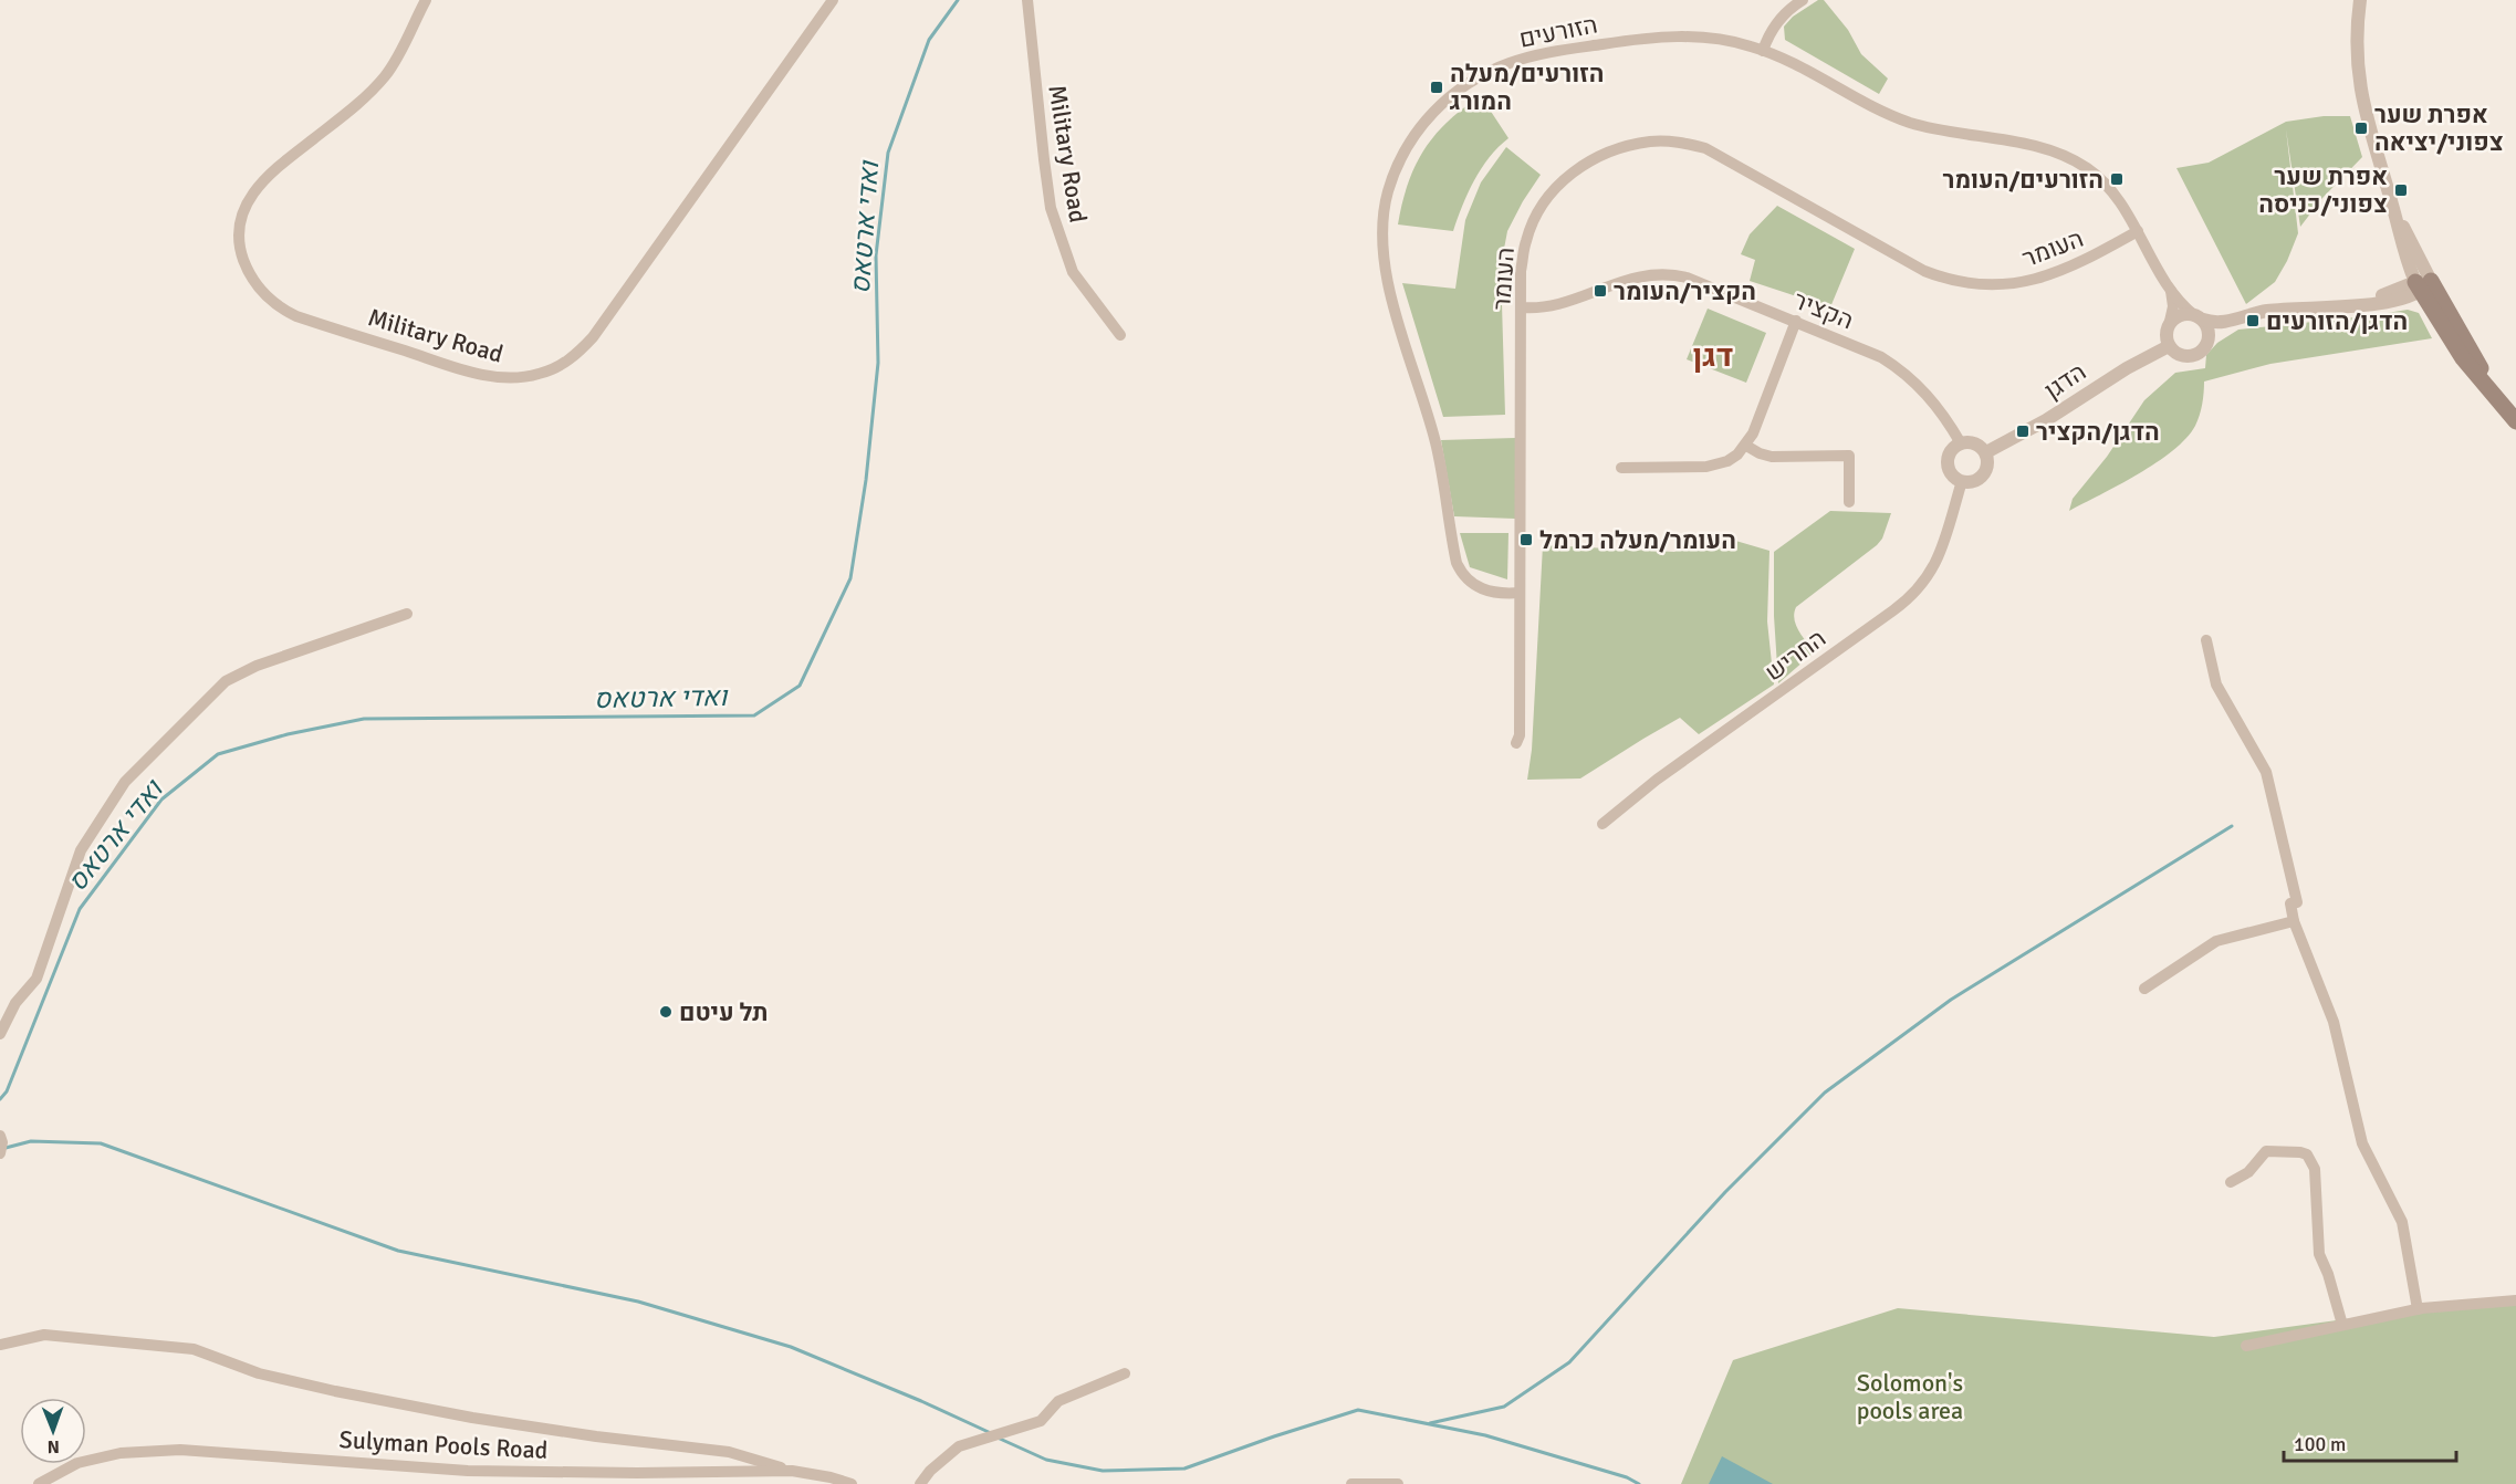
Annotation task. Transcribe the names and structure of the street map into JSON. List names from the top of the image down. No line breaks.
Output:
{"streets":{"street":["הזורעים","Military Road","העומר","הקציר","הדגן","החריש","Sulyman Pools Road"]},"crossings":[["הזורעים","העומר"],["העומר","הקציר"],["הקציר","הדגן"],["הקציר","החריש"],["הדגן","החריש"]],"districts":["דגן"],"water":["ואדי ארטאס"],"parks":["Solomon's pools area"],"places":{"transit":["הזורעים/מעלה המורג","אפרת שער צפוני/יציאה","הזורעים/העומר","אפרת שער צפוני/כניסה","הקציר/העומר","הדגן/הזורעים","הדגן/הקציר","העומר/מעלה כרמל"],"other":["תל עיטם"]},"scale_bar":"100 m","north":"bottom"}
